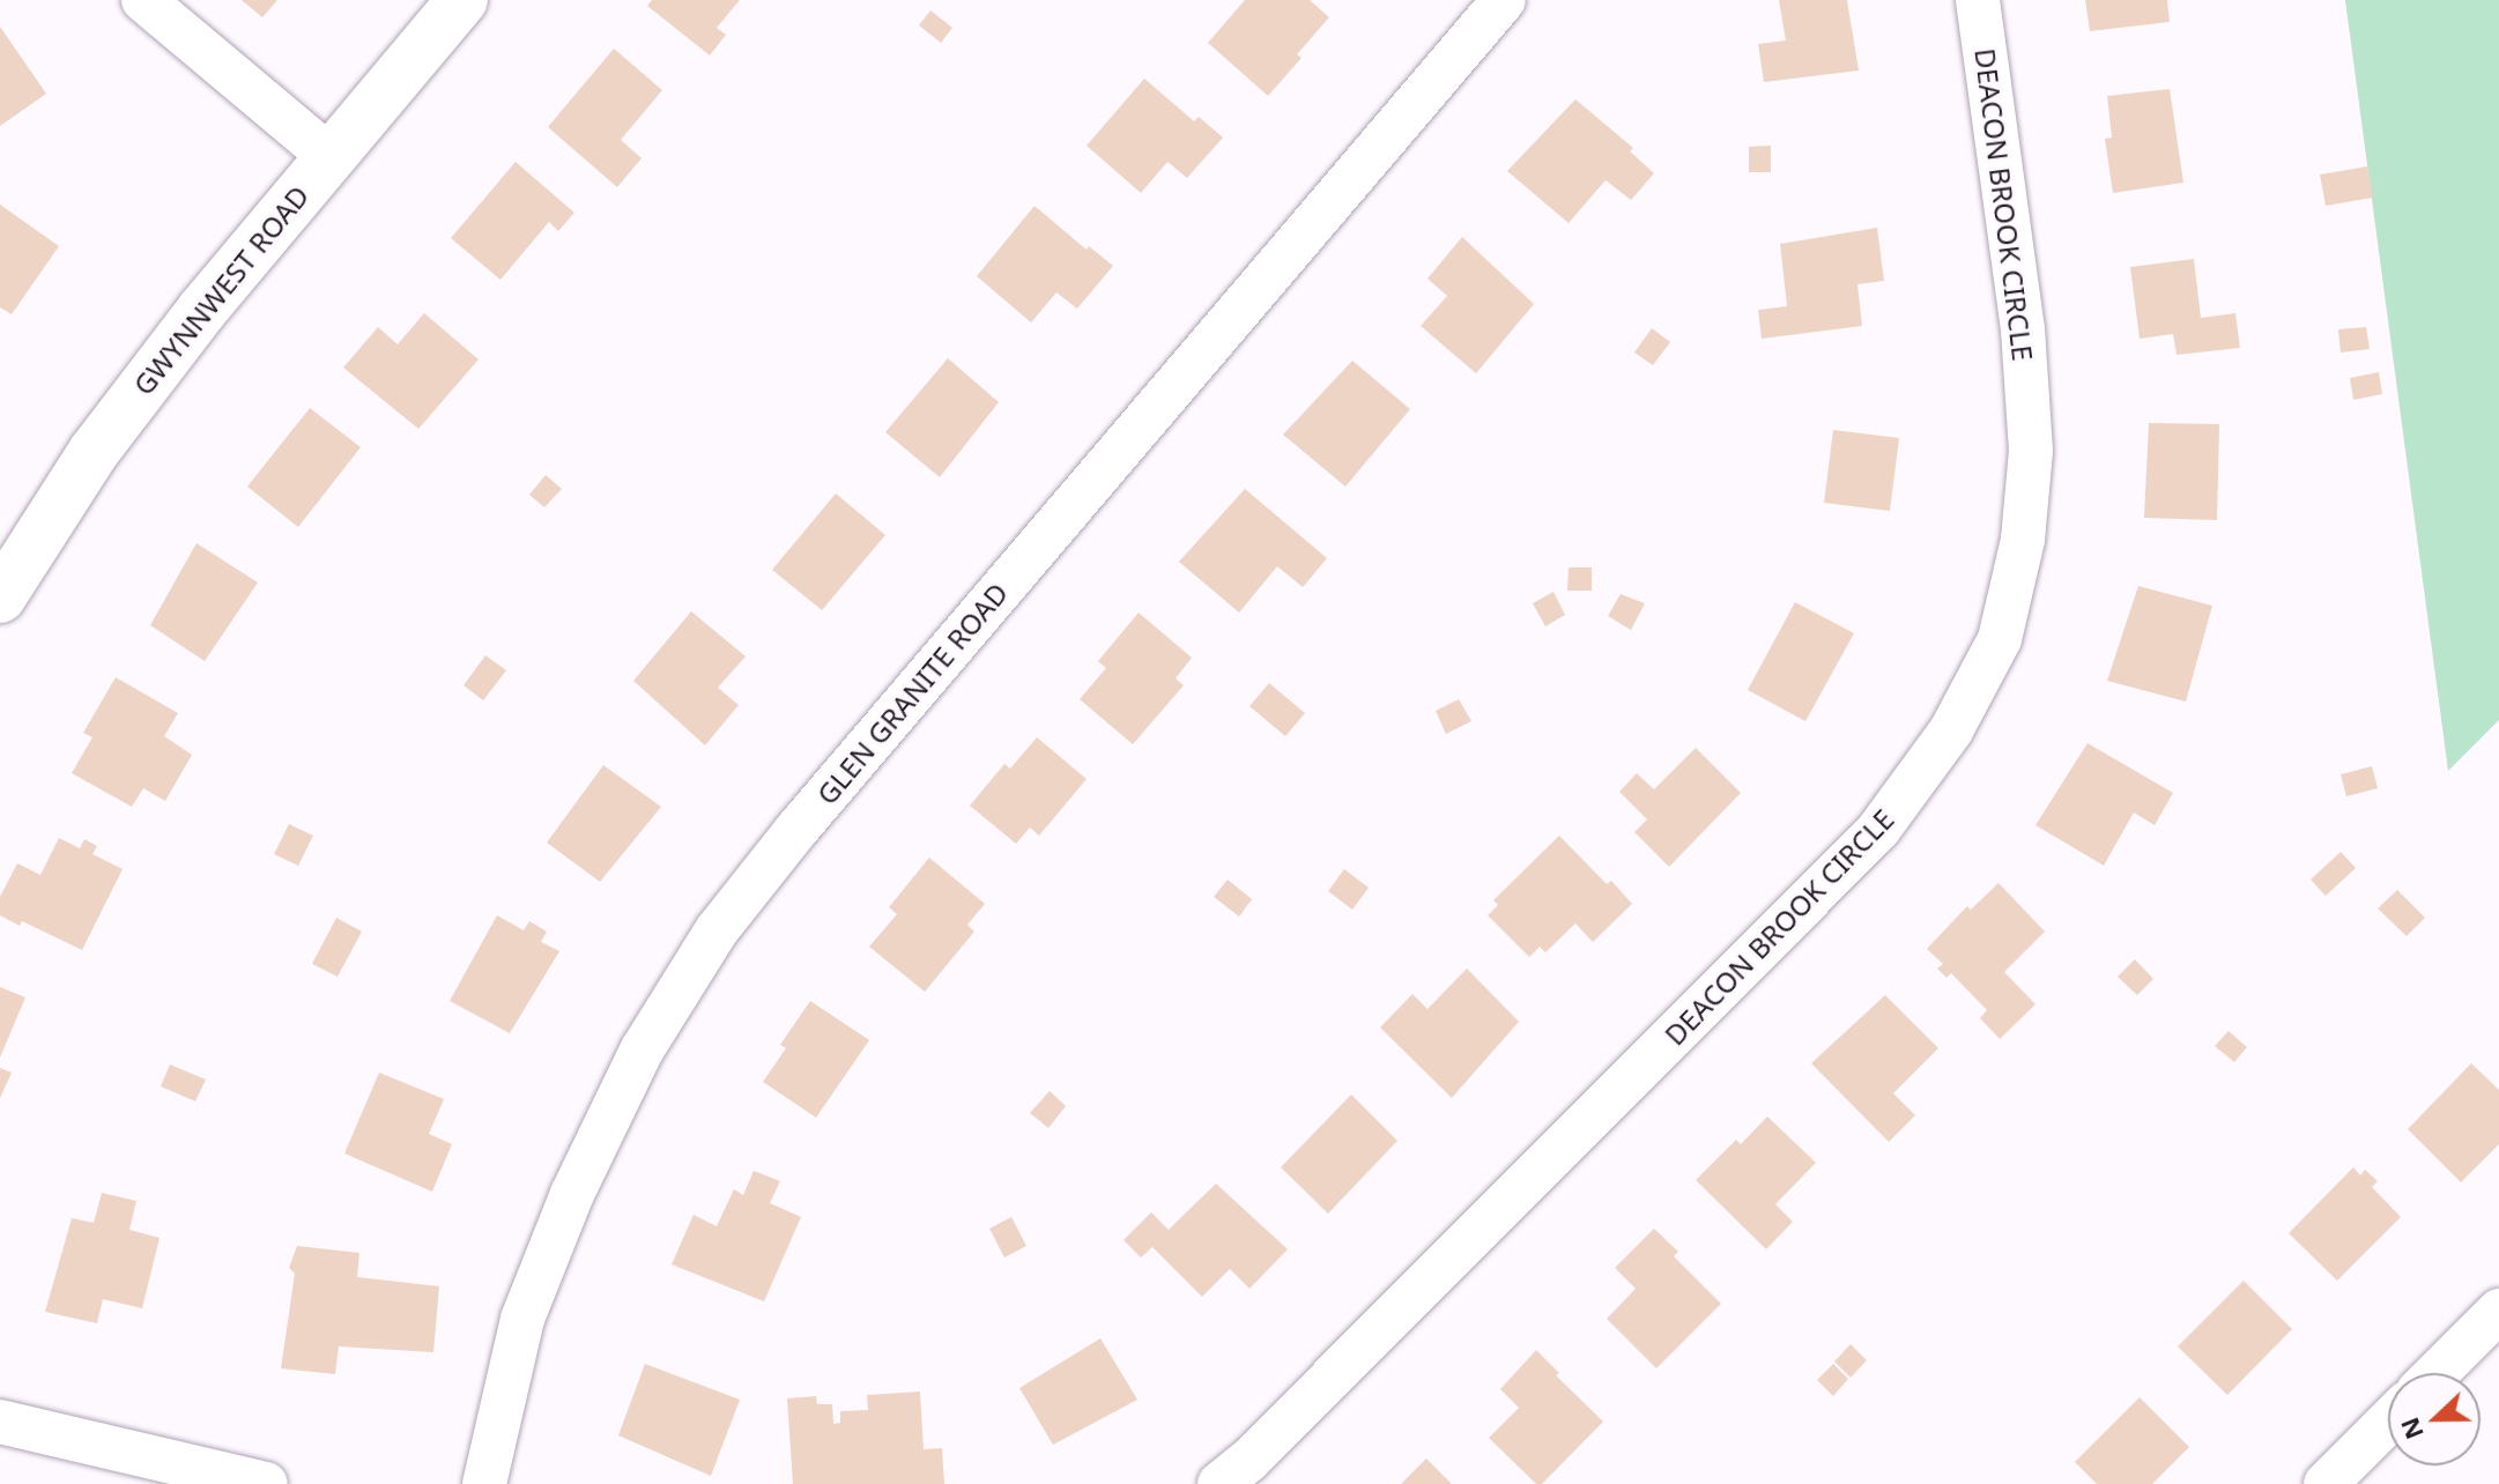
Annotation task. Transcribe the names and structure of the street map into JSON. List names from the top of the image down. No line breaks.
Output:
{"streets":{"street":["DEACON BROOK CIRCLE","GWYNNWEST ROAD","GLEN GRANITE ROAD"]},"north":"left"}
